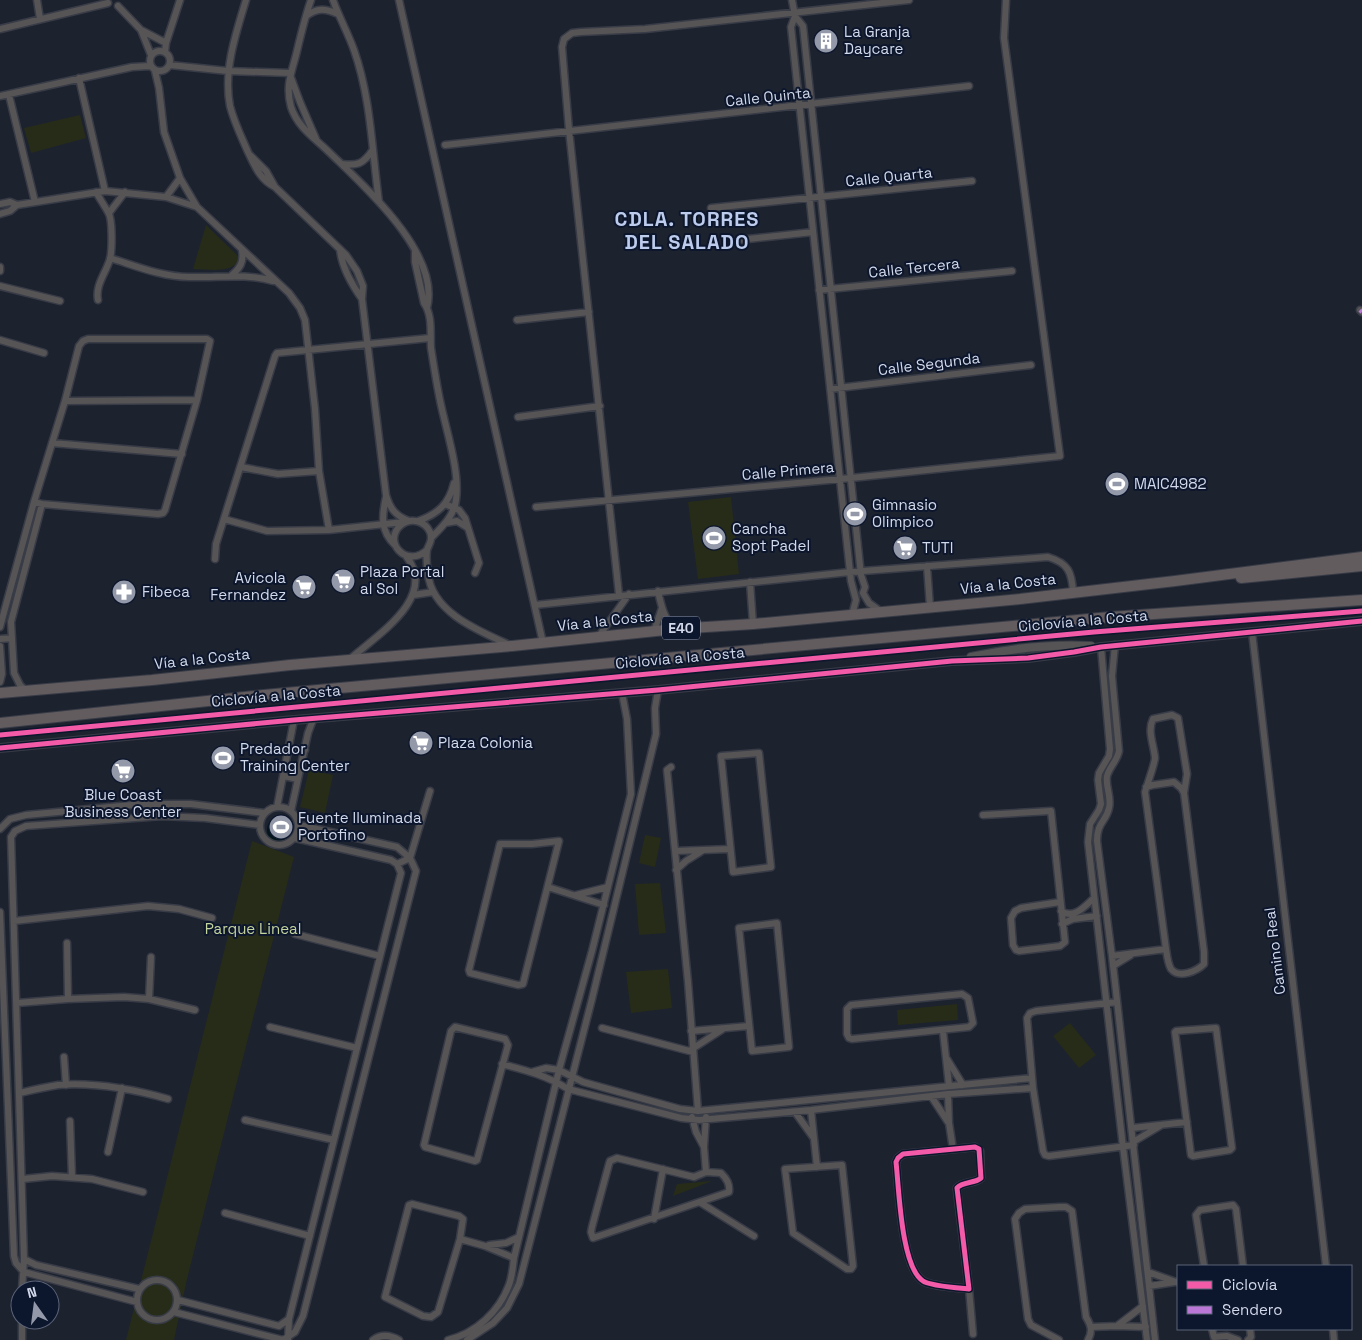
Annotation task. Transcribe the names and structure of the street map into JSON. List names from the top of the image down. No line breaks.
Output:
{"streets":{"highway":["Vía a la Costa","E40"],"street":["Calle Quinta","Calle Quarta","Calle Tercera","Calle Segunda","Calle Primera","Camino Real"],"cycle path":["Ciclovía a la Costa"]},"districts":["CDLA. TORRES DEL SALADO"],"parks":["Parque Lineal"],"places":{"building":["La Granja Daycare"],"sports":["MAIC4982","Gimnasio Olimpico","Cancha Sopt Padel","Predador Training Center","Fuente Iluminada Portofino"],"supermarket":["TUTI","Plaza Portal al Sol","Avicola Fernandez","Plaza Colonia","Blue Coast Business Center"],"pharmacy":["Fibeca"]},"legend":["Ciclovía","Sendero"],"north":"top"}
